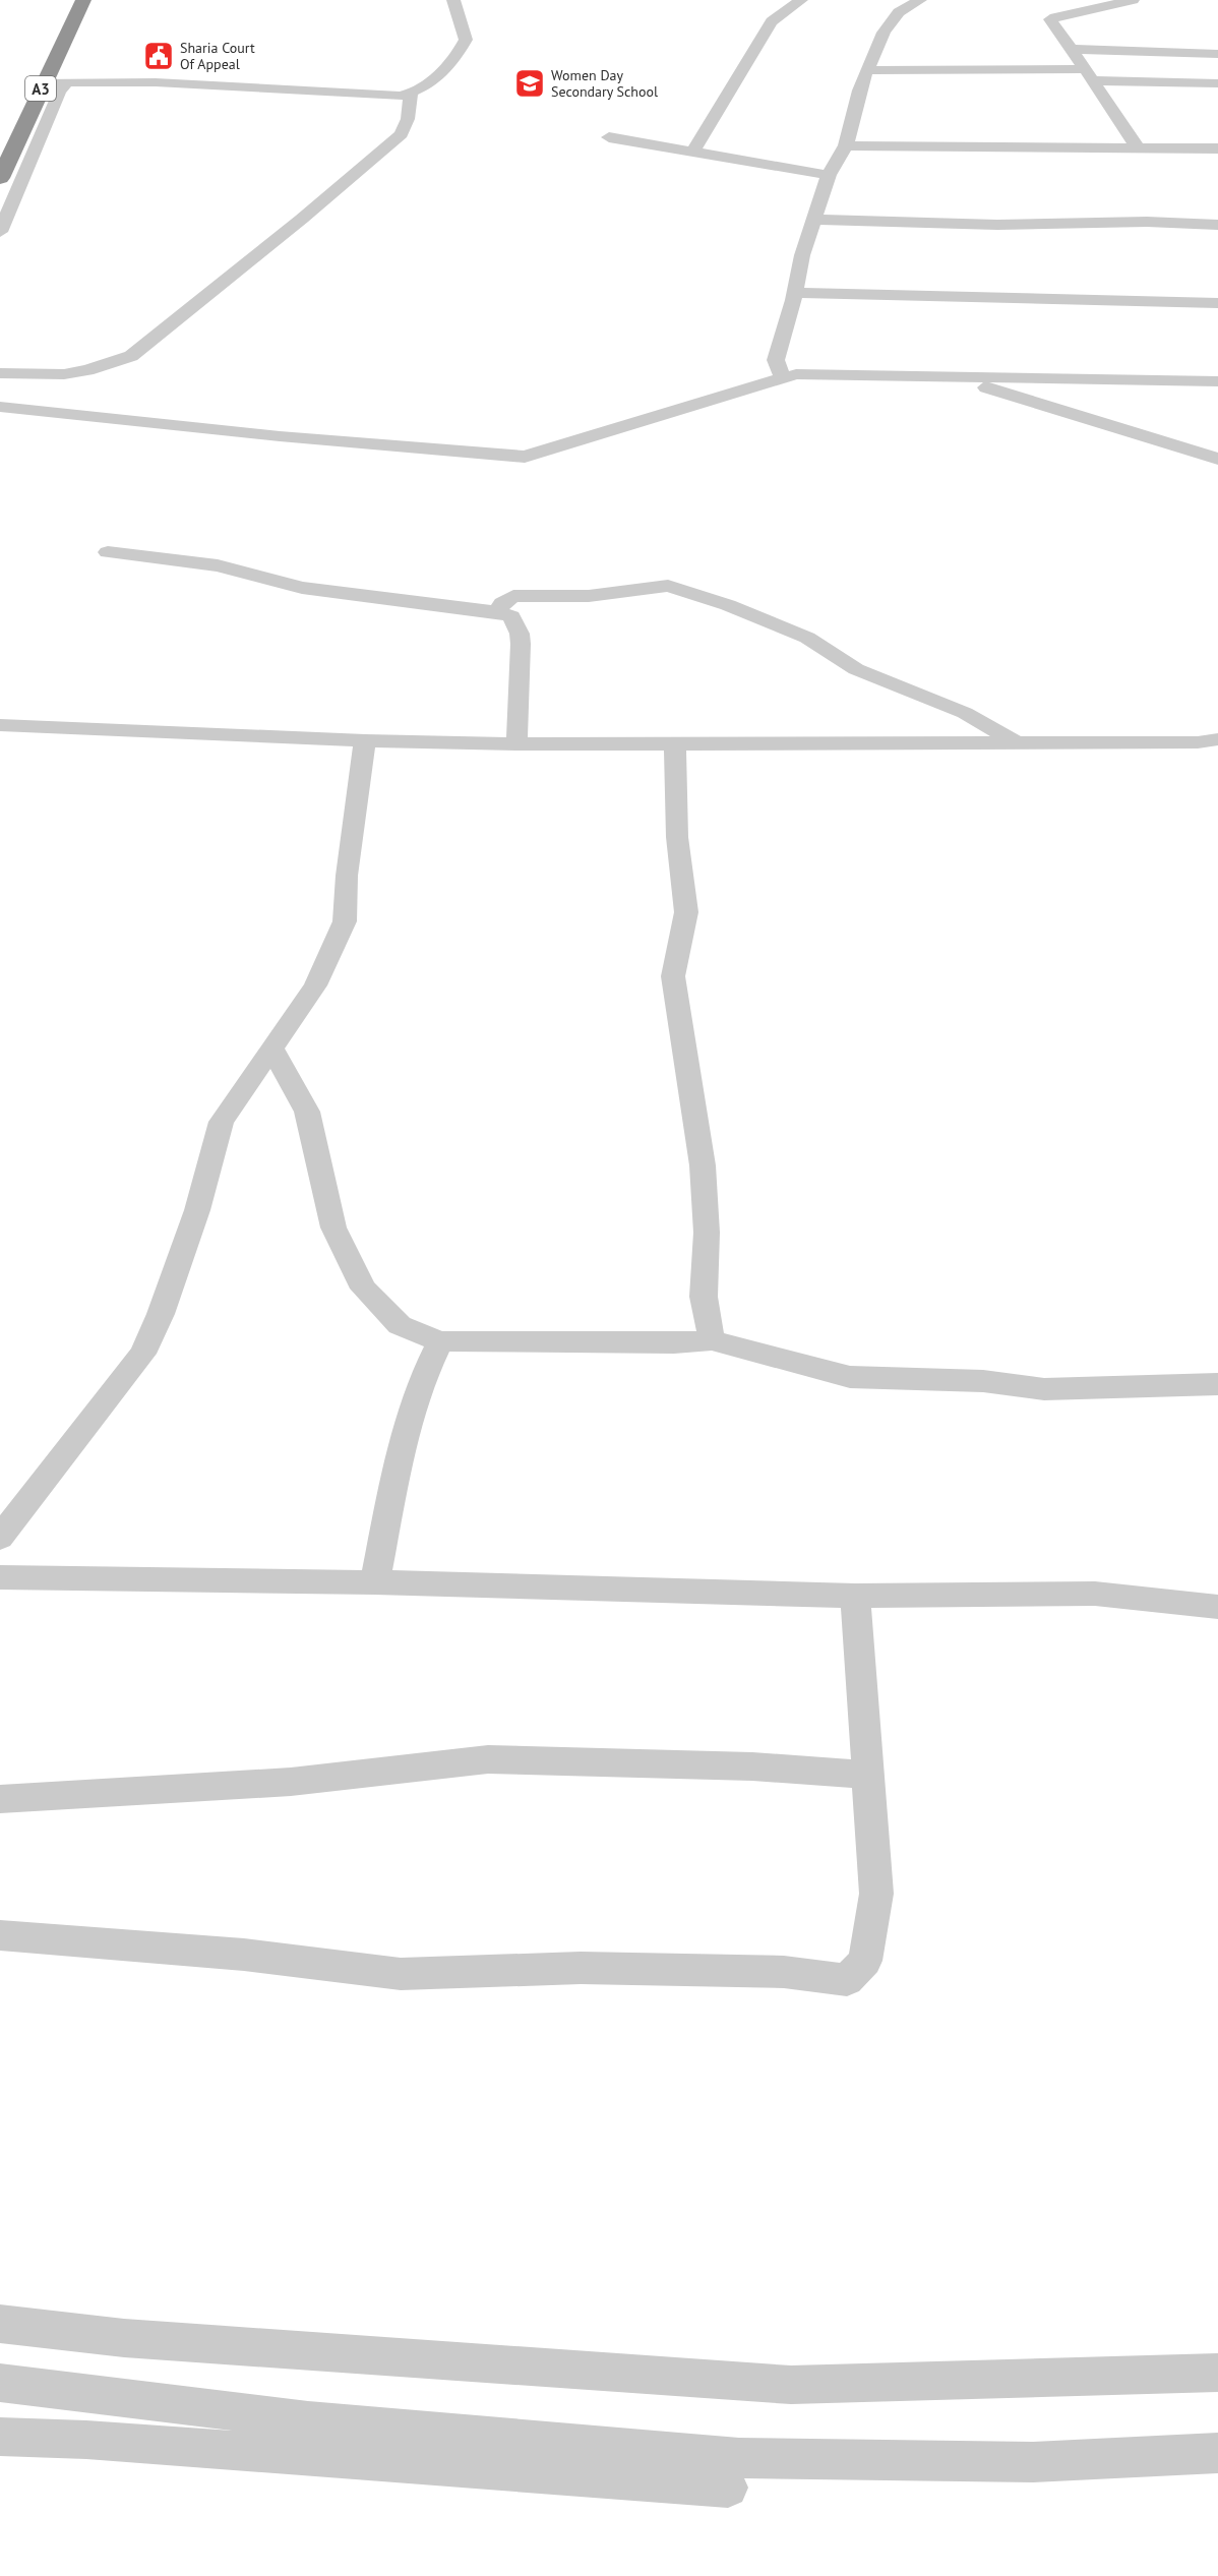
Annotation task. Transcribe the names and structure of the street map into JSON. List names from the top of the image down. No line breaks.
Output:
{"streets":{"highway":["A3"]},"places":{"public building":["Sharia Court Of Appeal"],"school or university":["Women Day Secondary School"]}}
